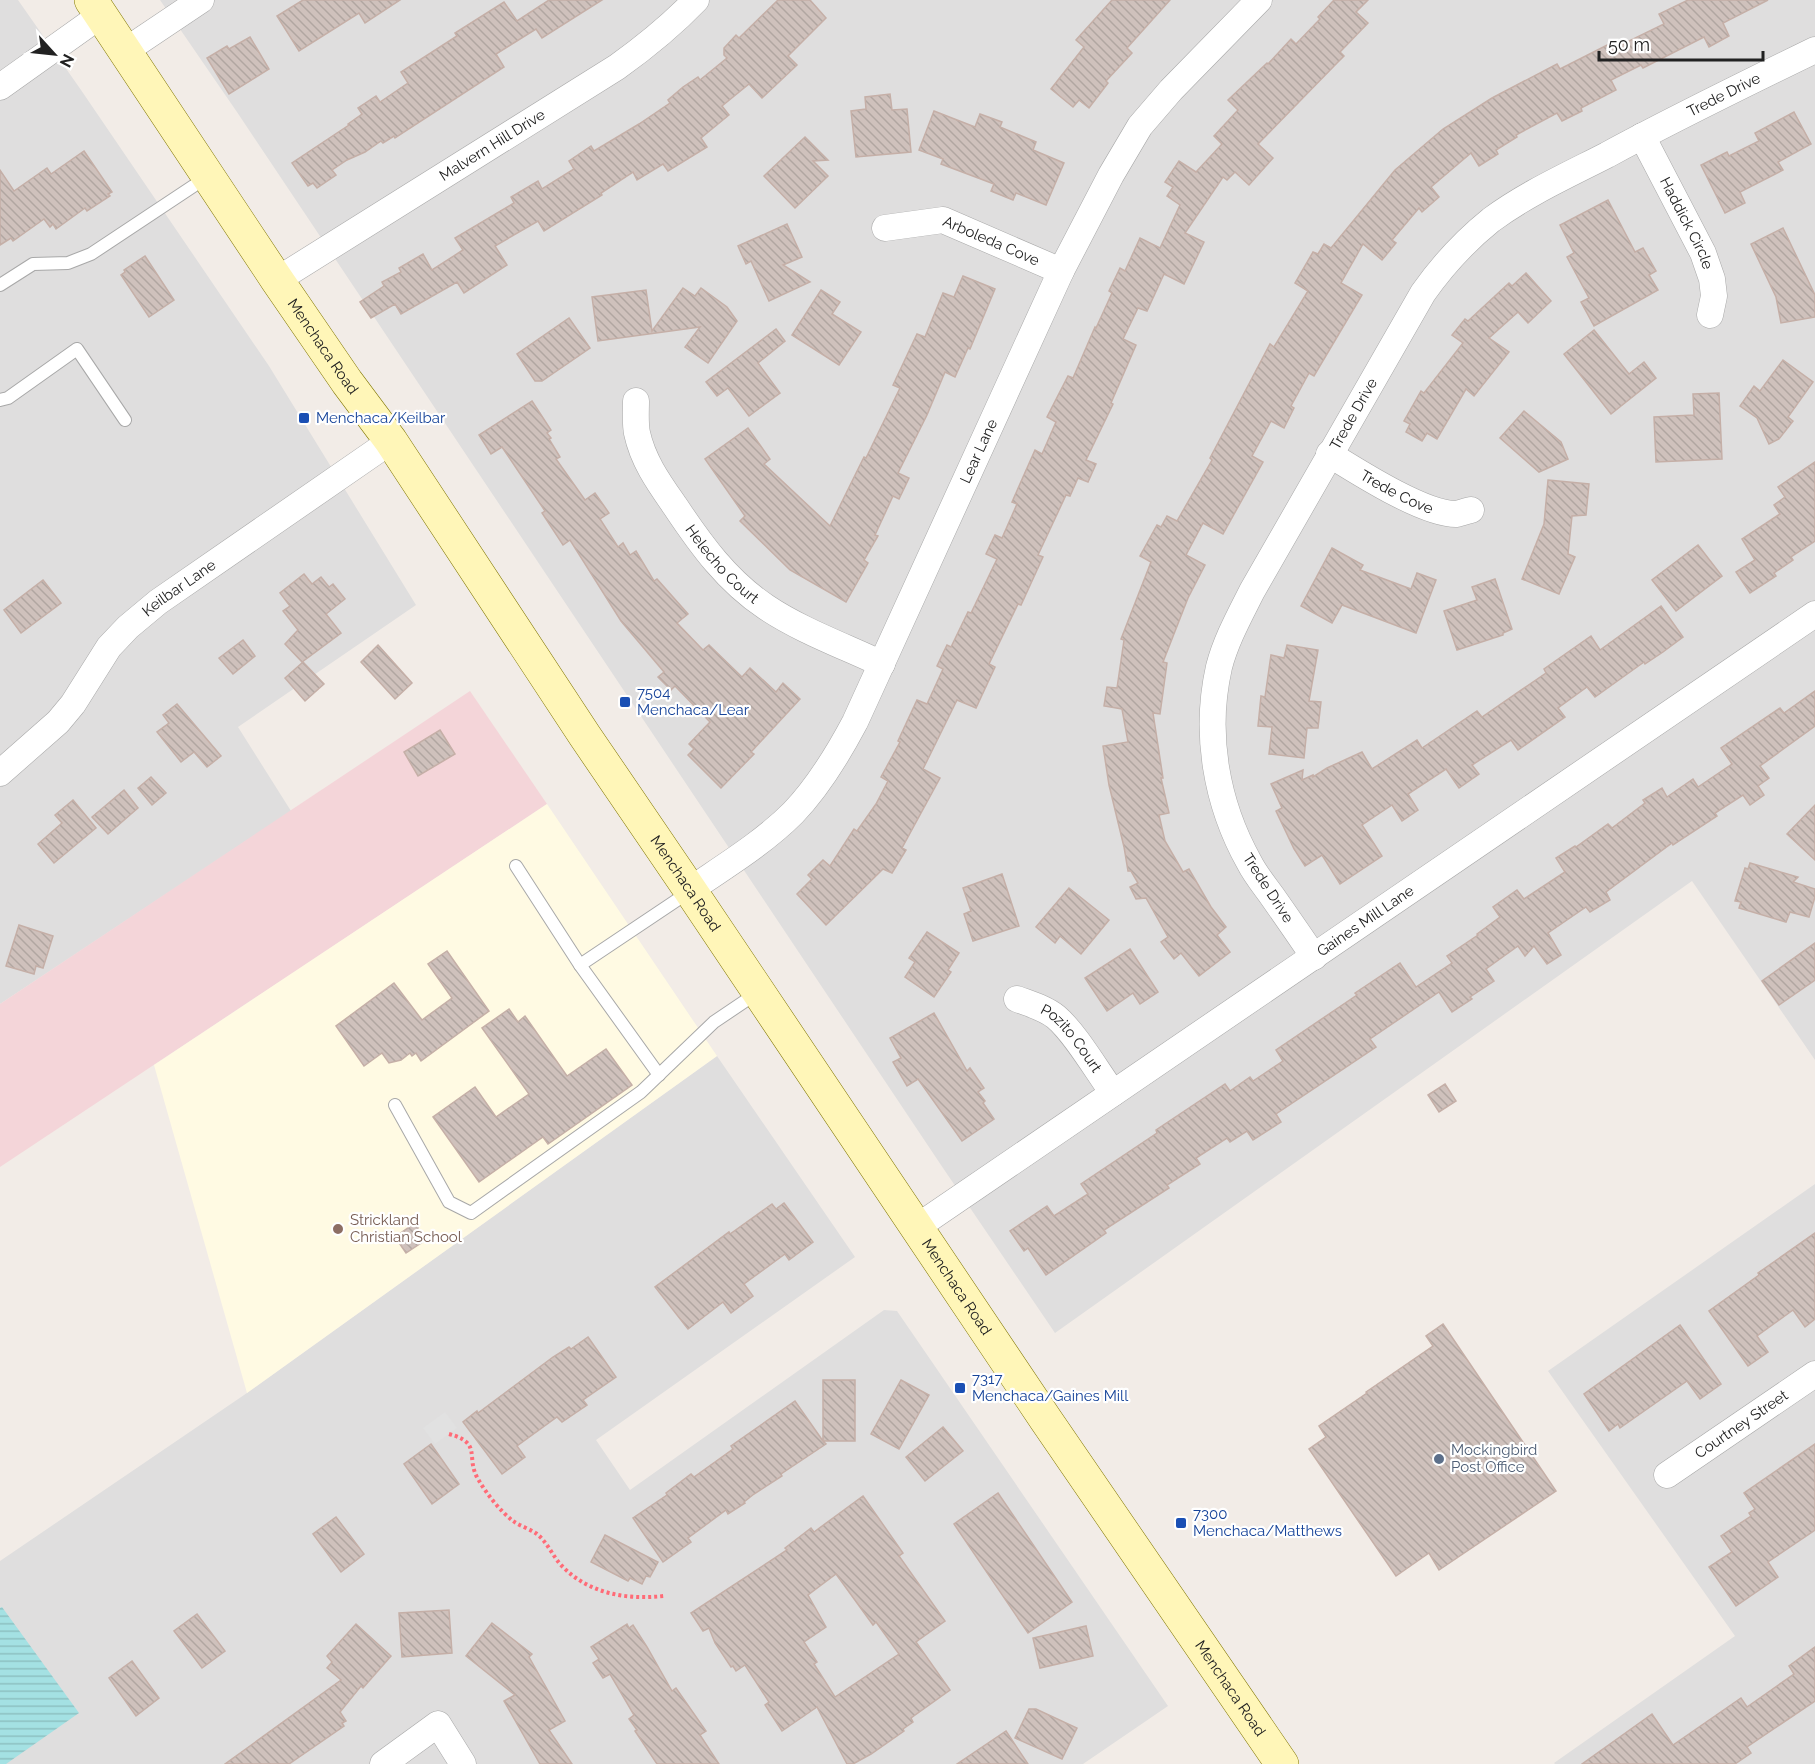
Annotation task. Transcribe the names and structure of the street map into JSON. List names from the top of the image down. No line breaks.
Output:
{"streets":{"main road":["Menchaca Road"],"street":["Trede Drive","Malvern Hill Drive","Haddick Circle","Arboleda Cove","Lear Lane","Trede Cove","Helecho Court","Keilbar Lane","Gaines Mill Lane","Pozito Court","Courtney Street"]},"crossings":[["Trede Drive","Haddick Circle"],["Trede Drive","Trede Cove"],["Trede Drive","Gaines Mill Lane"],["Malvern Hill Drive","Menchaca Road"],["Arboleda Cove","Lear Lane"],["Menchaca Road","Lear Lane"],["Menchaca Road","Keilbar Lane"],["Menchaca Road","Gaines Mill Lane"],["Lear Lane","Helecho Court"],["Gaines Mill Lane","Pozito Court"]],"places":{"transit":["Menchaca/Keilbar","7504 Menchaca/Lear","7317 Menchaca/Gaines Mill","7300 Menchaca/Matthews"],"other":["Strickland Christian School","Mockingbird Post Office"]},"scale_bar":"50 m","north":"bottom right"}
